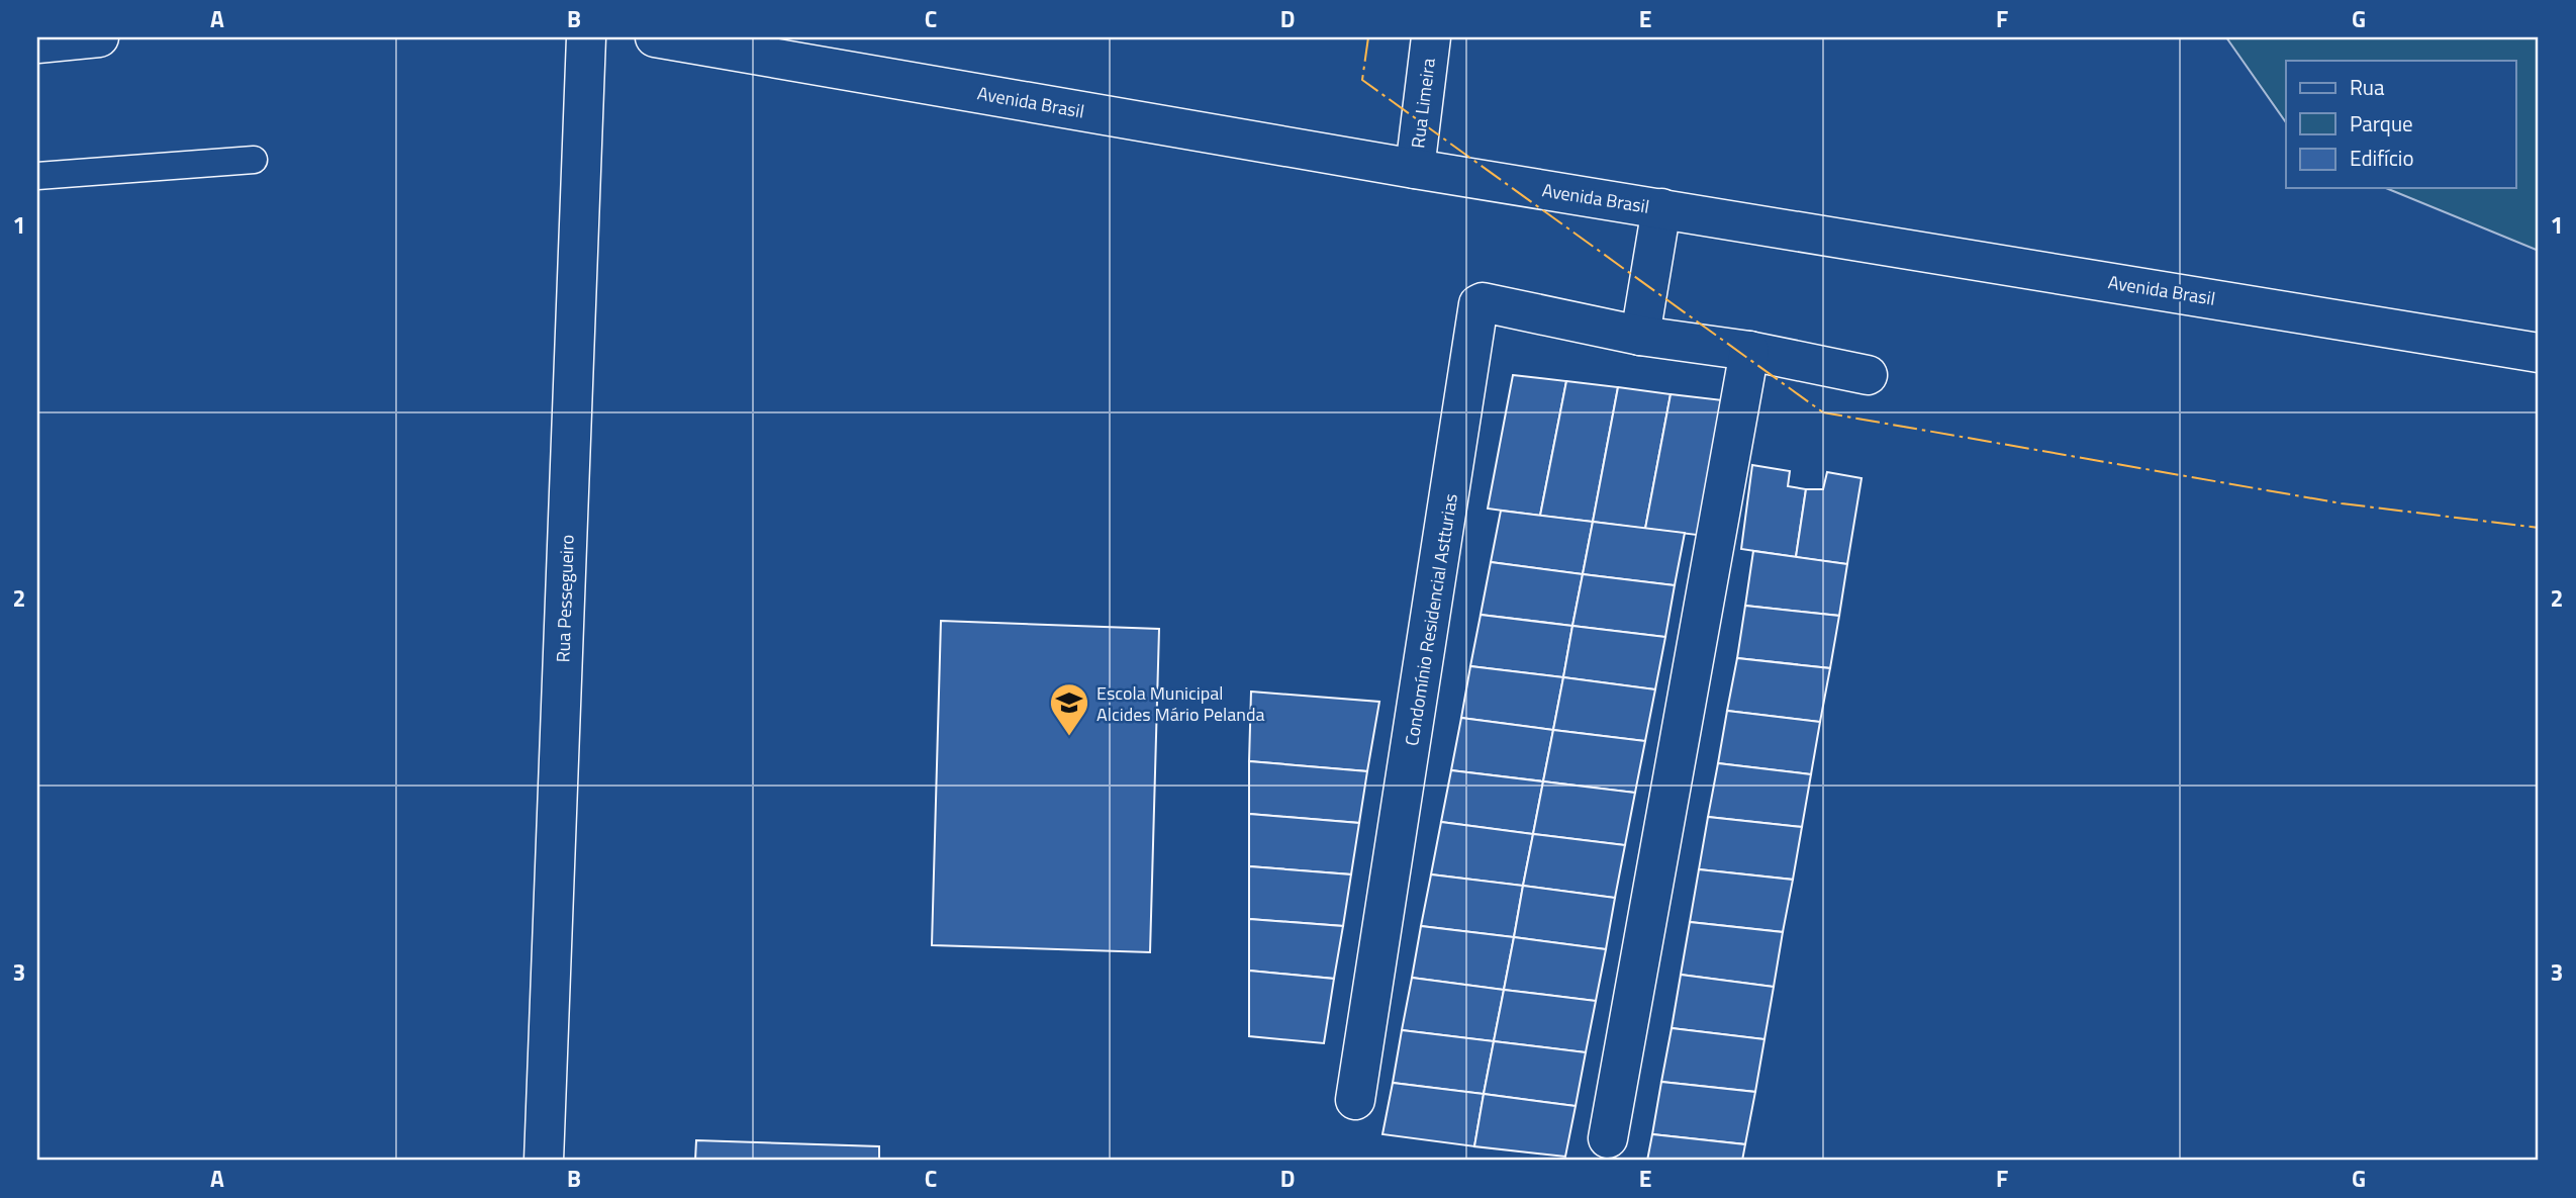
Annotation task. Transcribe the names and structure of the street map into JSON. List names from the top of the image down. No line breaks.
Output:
{"streets":{"street":["Avenida Brasil","Rua Limeira","Rua Pessegueiro","Condomínio Residencial Astturias"]},"crossings":[["Avenida Brasil","Rua Limeira"]],"places":{"school or university":["Escola Municipal Alcides Mário Pelanda"]},"legend":["Rua","Parque","Edifício"],"grid":{"columns":["A","B","C","D","E","F","G"],"rows":["1","2","3"]}}
